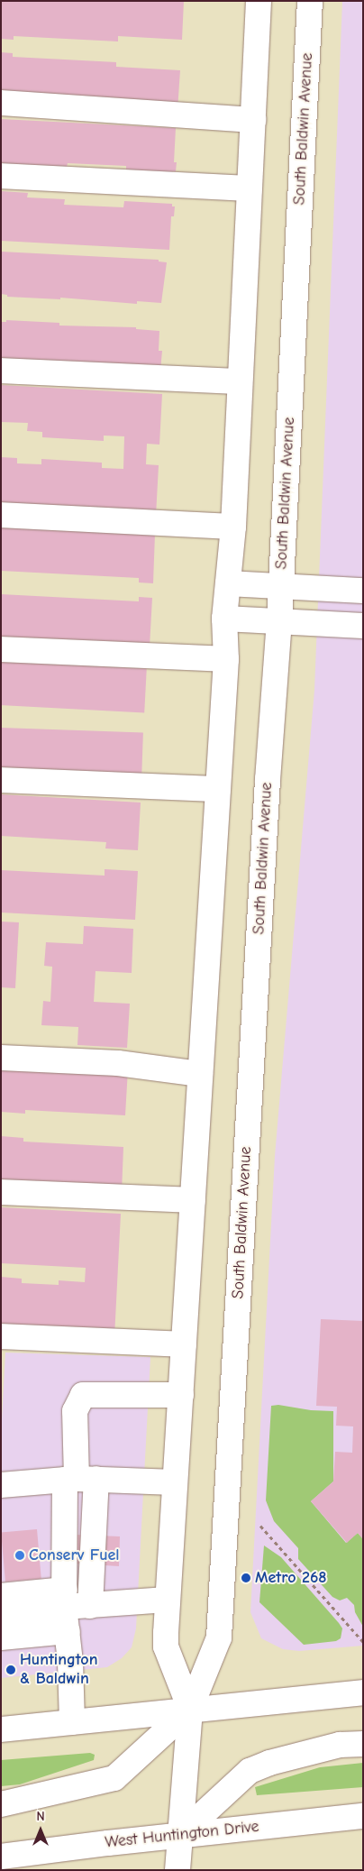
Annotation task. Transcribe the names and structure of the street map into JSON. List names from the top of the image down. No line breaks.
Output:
{"streets":{"main road":["South Baldwin Avenue","West Huntington Drive"]},"crossings":[["South Baldwin Avenue","West Huntington Drive"]],"places":["Conserv Fuel","Metro 268","Huntington & Baldwin"],"north":"top"}
